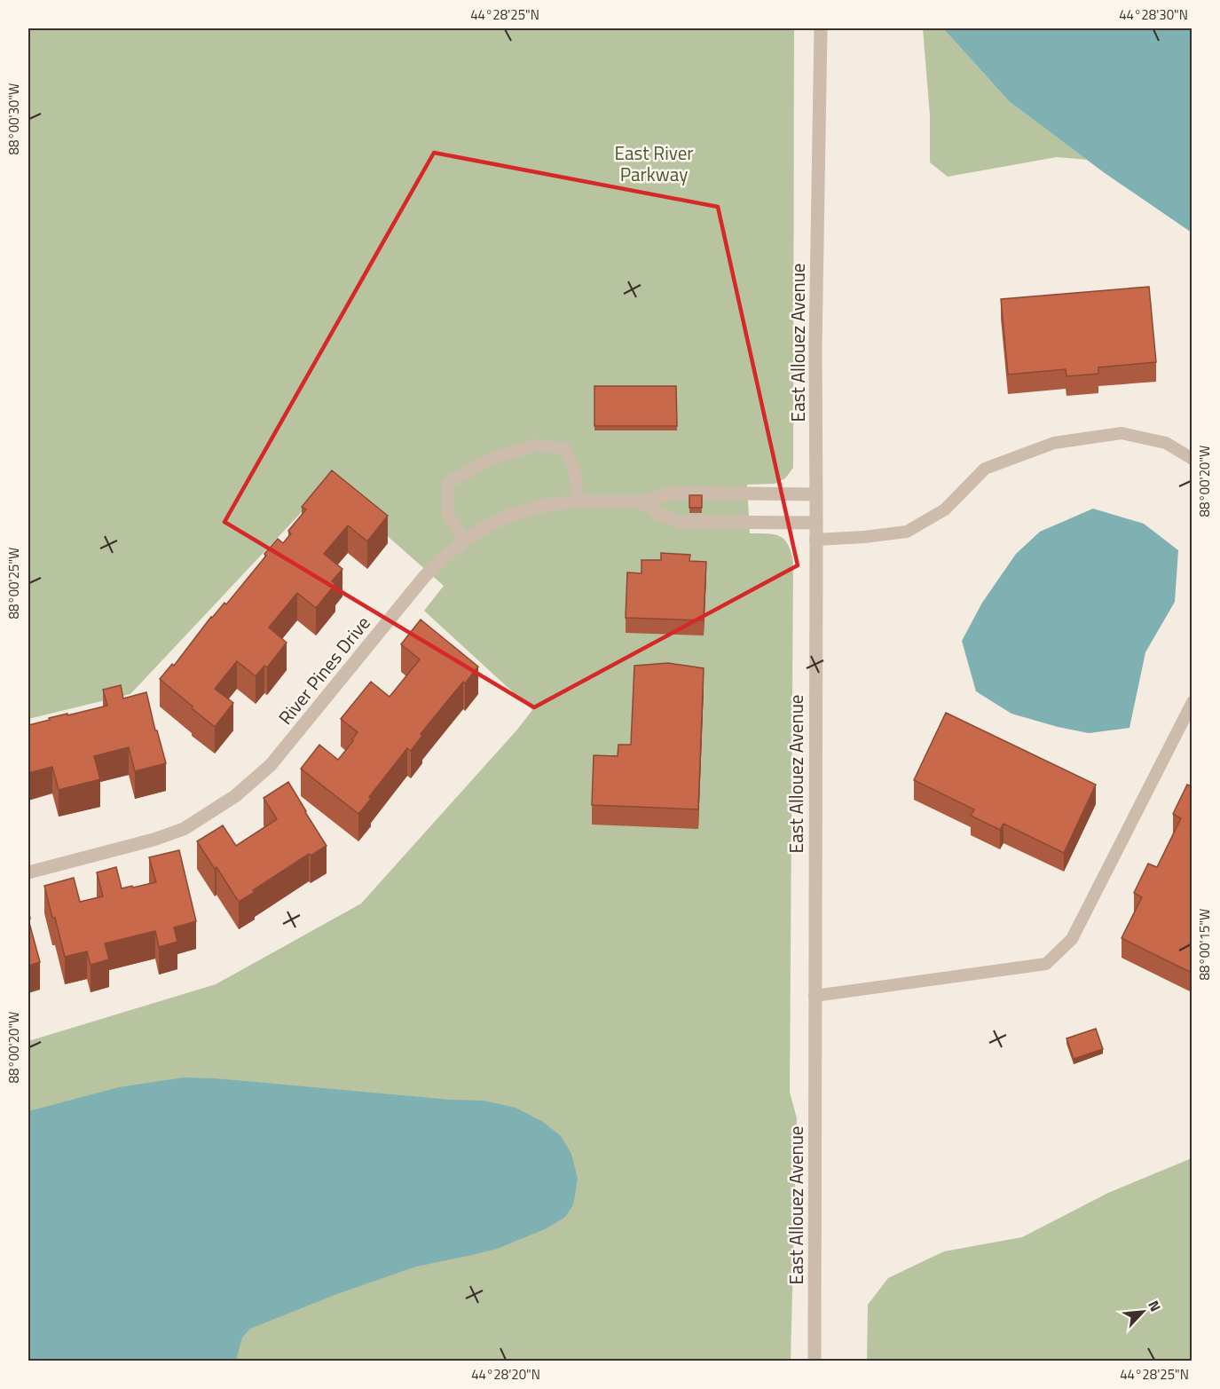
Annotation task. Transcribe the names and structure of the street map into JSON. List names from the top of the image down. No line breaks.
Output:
{"streets":{"street":["East Allouez Avenue","River Pines Drive"]},"crossings":[["East Allouez Avenue","River Pines Drive"]],"parks":["East River Parkway"],"north":"top right","coordinates":["44°28'25\"N","44°28'30\"N","88°00'30\"W","88°00'20\"W","88°00'25\"W","88°00'15\"W","44°28'20\"N"]}
